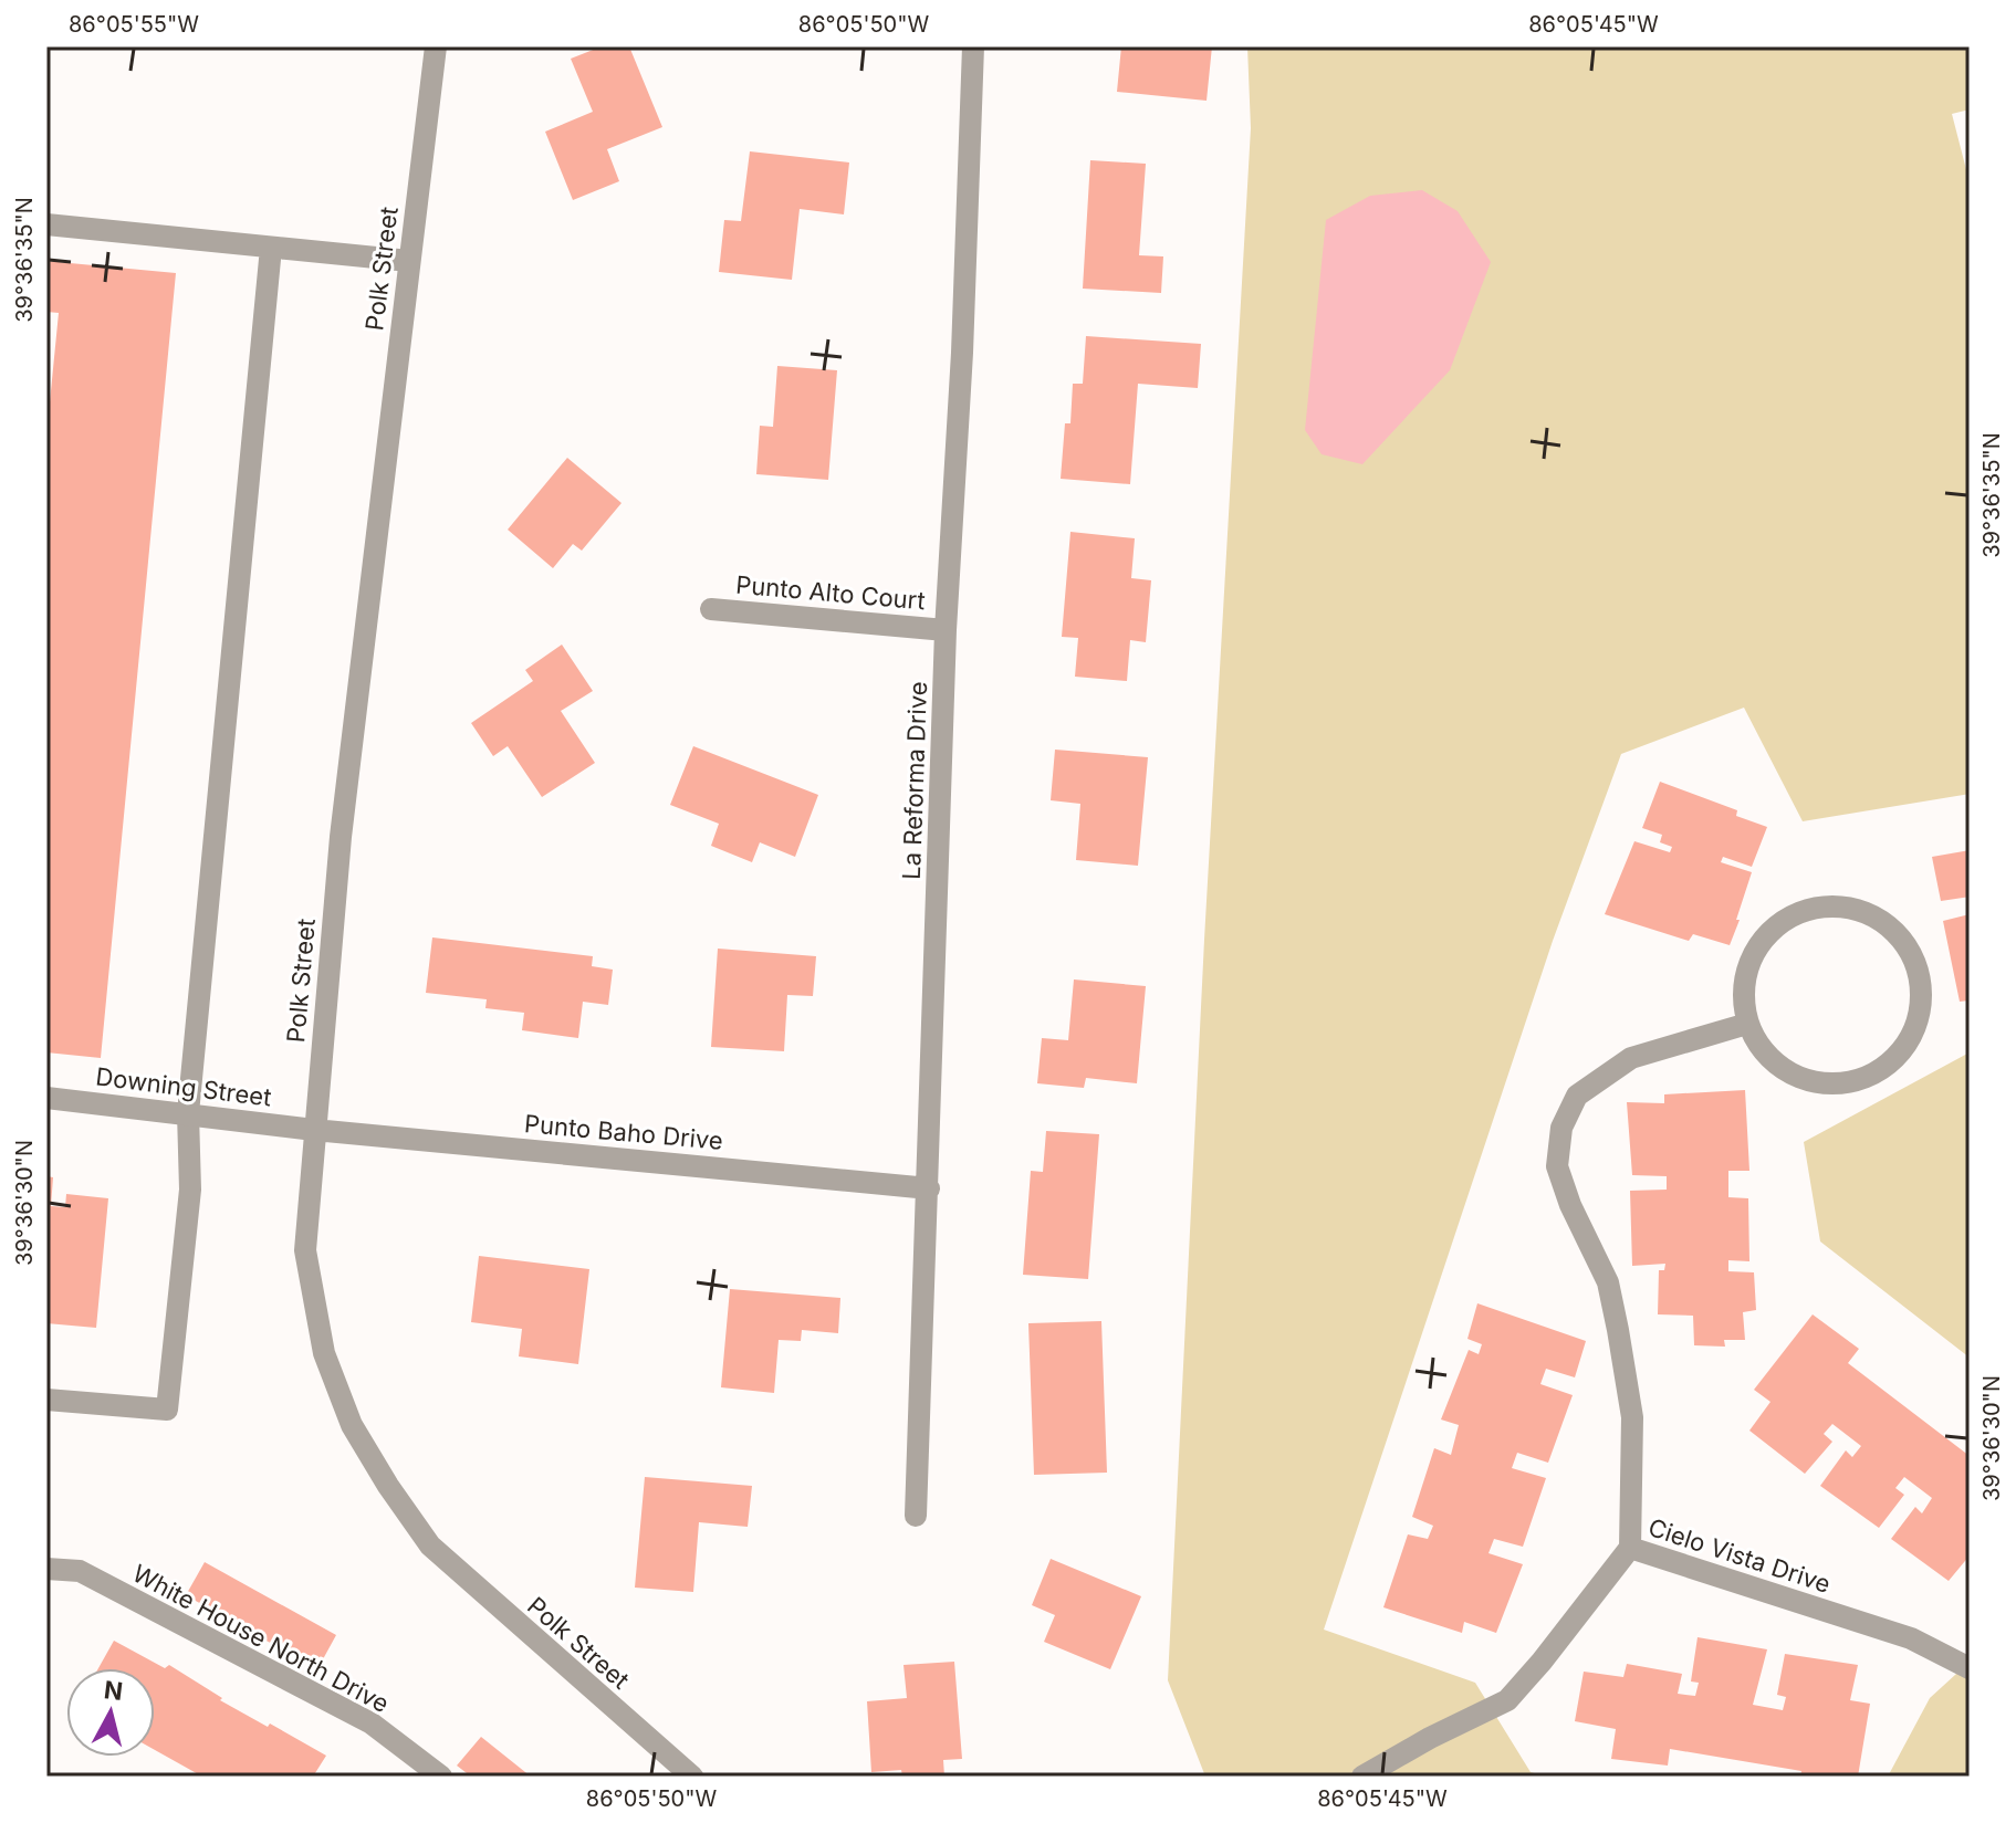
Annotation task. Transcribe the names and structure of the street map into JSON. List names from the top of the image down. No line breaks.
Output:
{"streets":{"street":["Polk Street","Punto Alto Court","La Reforma Drive","Downing Street","Punto Baho Drive","Cielo Vista Drive","White House North Drive"]},"crossings":[["Polk Street","Downing Street"],["Polk Street","Punto Baho Drive"],["Punto Alto Court","La Reforma Drive"],["La Reforma Drive","Punto Baho Drive"],["Downing Street","Punto Baho Drive"]],"north":"top","coordinates":["86°05'55\"W","86°05'50\"W","86°05'45\"W","39°36'35\"N","39°36'30\"N"]}
